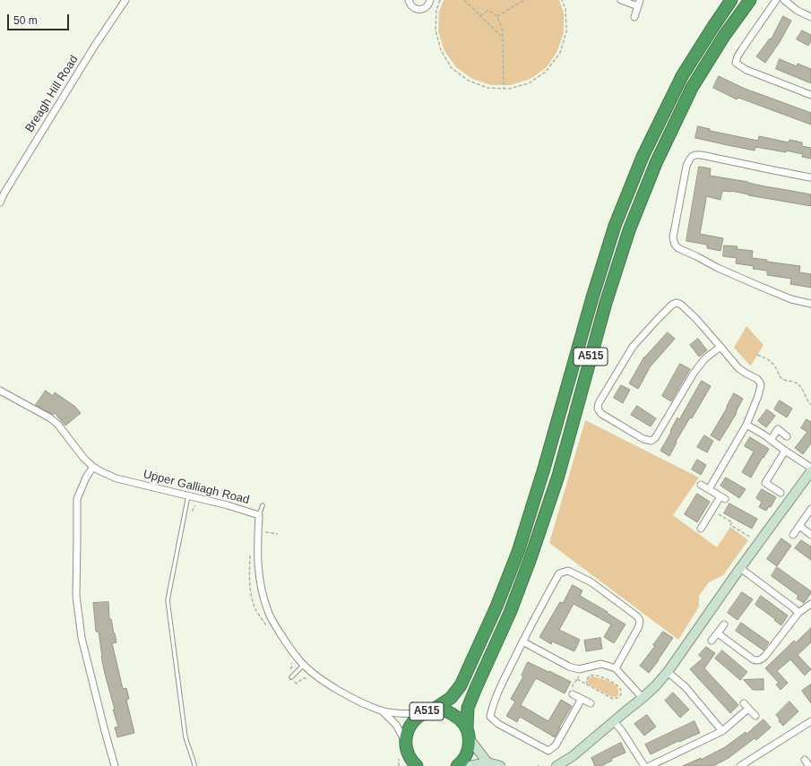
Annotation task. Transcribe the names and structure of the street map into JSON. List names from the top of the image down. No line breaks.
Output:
{"streets":{"highway":["A515"],"street":["Breagh Hill Road","Upper Galliagh Road"]},"crossings":[["A515","Upper Galliagh Road"]],"scale_bar":"50 m"}
